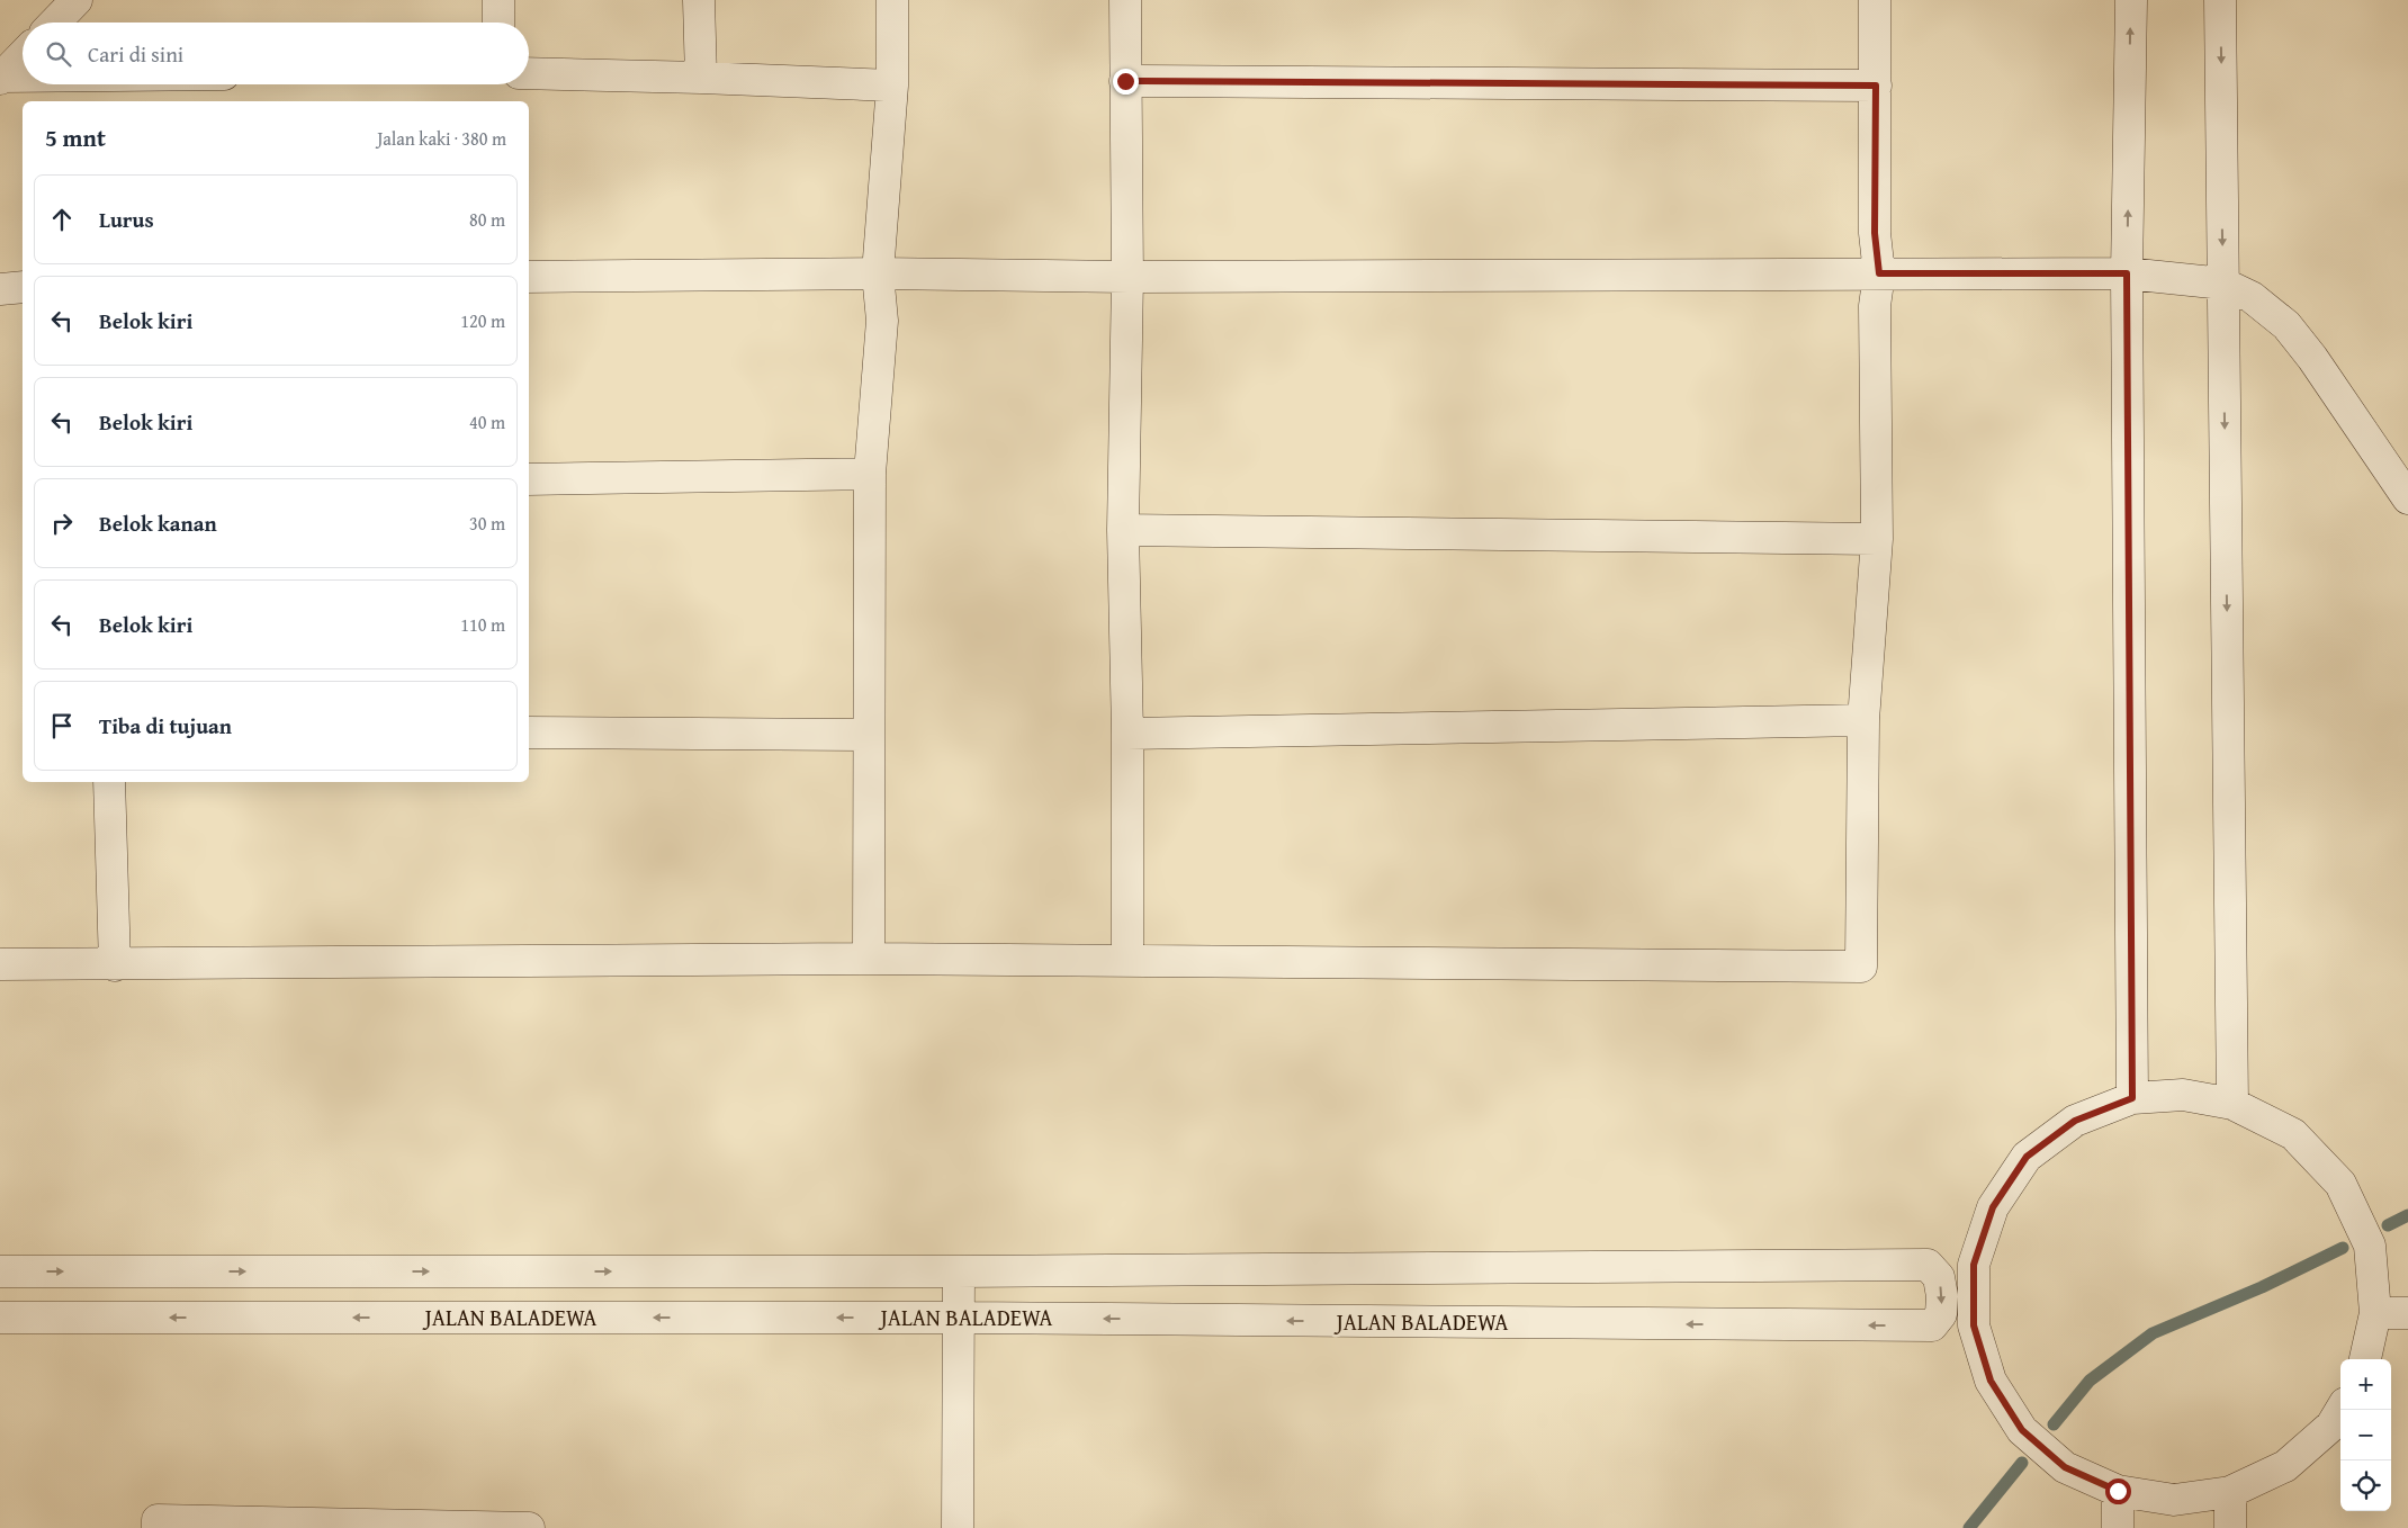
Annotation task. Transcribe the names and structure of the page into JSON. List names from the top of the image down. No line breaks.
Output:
{"streets":{"street":["JALAN BALADEWA"]},"page":{"search":"Cari di sini","heading":["5 mnt","Jalan kaki · 380 m"],"list":[["Lurus","80 m"],["Belok kiri","120 m"],["Belok kiri","40 m"],["Belok kanan","30 m"],["Belok kiri","110 m"],"Tiba di tujuan"],"map_buttons":["+","−"]}}
